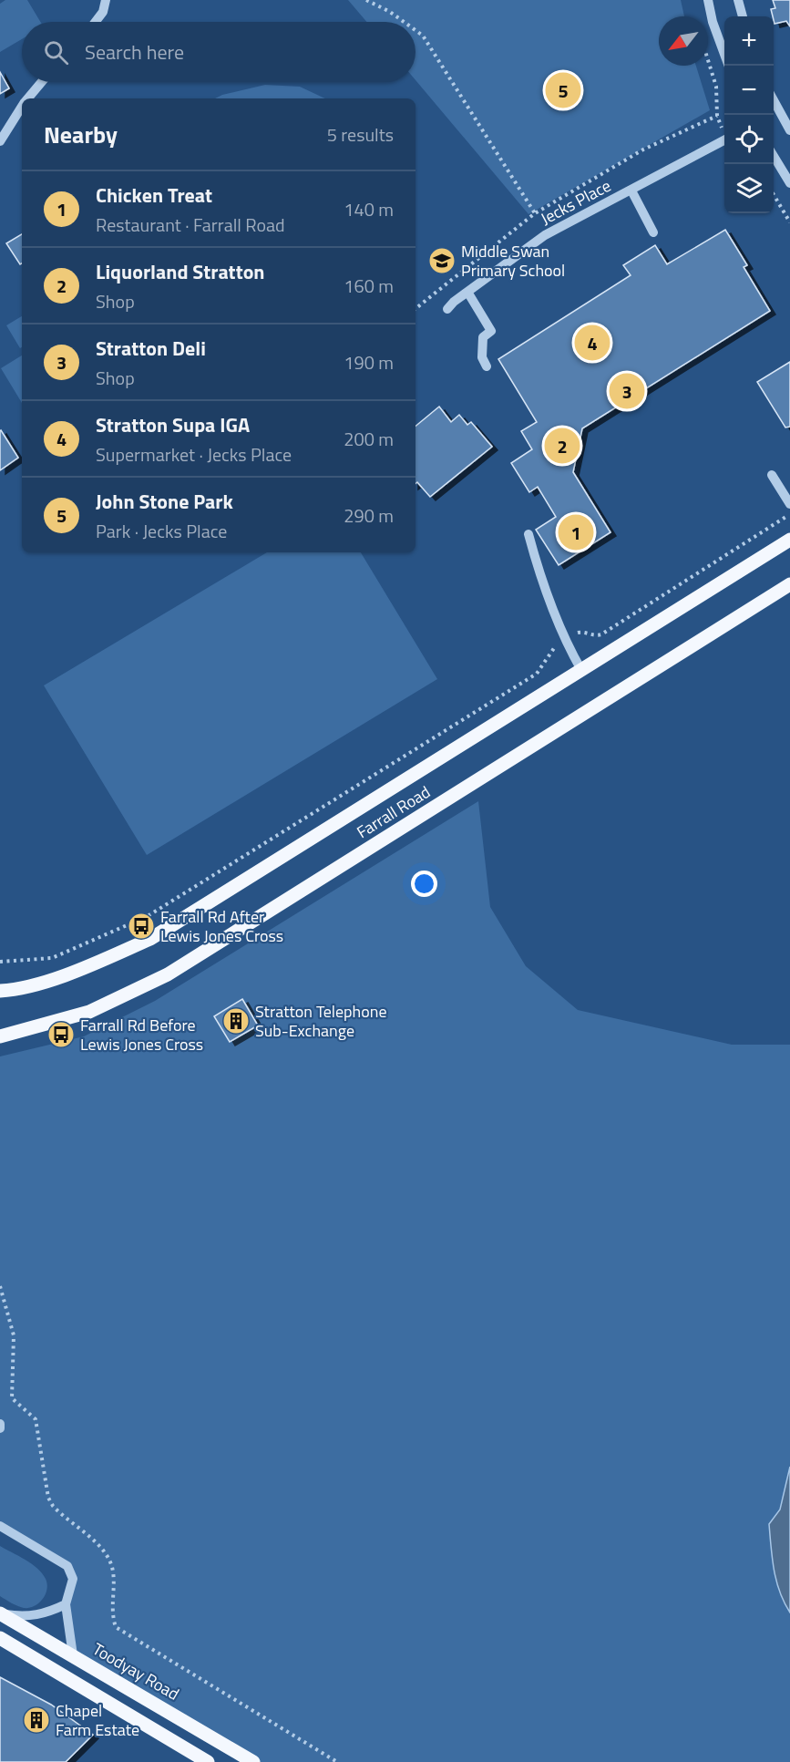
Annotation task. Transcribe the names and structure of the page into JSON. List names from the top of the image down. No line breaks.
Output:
{"streets":{"main road":["Farrall Road","Toodyay Road"],"street":["Jecks Place"]},"places":{"school or university":["Middle Swan Primary School"],"bus stop":["Farrall Rd After Lewis Jones Cross","Farrall Rd Before Lewis Jones Cross"],"building":["Stratton Telephone Sub-Exchange","Chapel Farm Estate"]},"north":"bottom left","page":{"map_buttons":["+","−"],"search":"Search here","pins":["5","4","3","2","1"],"heading":["Nearby","5 results"],"list":[{"mark":"1","name":"Chicken Treat","note":"Restaurant · Farrall Road","value":"140 m"},{"mark":"2","name":"Liquorland Stratton","note":"Shop","value":"160 m"},{"mark":"3","name":"Stratton Deli","note":"Shop","value":"190 m"},{"mark":"4","name":"Stratton Supa IGA","note":"Supermarket · Jecks Place","value":"200 m"},{"mark":"5","name":"John Stone Park","note":"Park · Jecks Place","value":"290 m"}]}}
